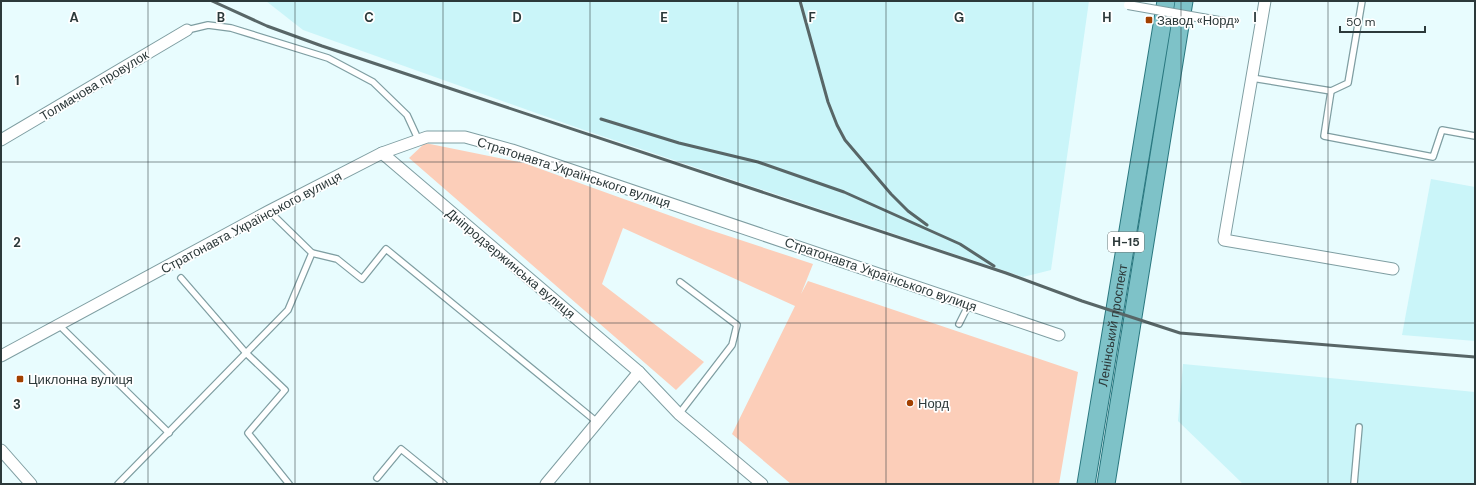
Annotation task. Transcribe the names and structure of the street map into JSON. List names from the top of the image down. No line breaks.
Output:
{"streets":{"main road":["Н-15","Ленінський проспект"],"street":["Толмачова провулок","Стратонавта Українського вулиця","Дніпродзержинська вулиця"]},"crossings":[["Стратонавта Українського вулиця","Дніпродзержинська вулиця"]],"places":{"transit":["Завод «Норд»","Циклонна вулиця"],"other":["Норд"]},"scale_bar":"50 m","grid":{"columns":["A","B","C","D","E","F","G","H","I"],"rows":["1","2","3"]}}
